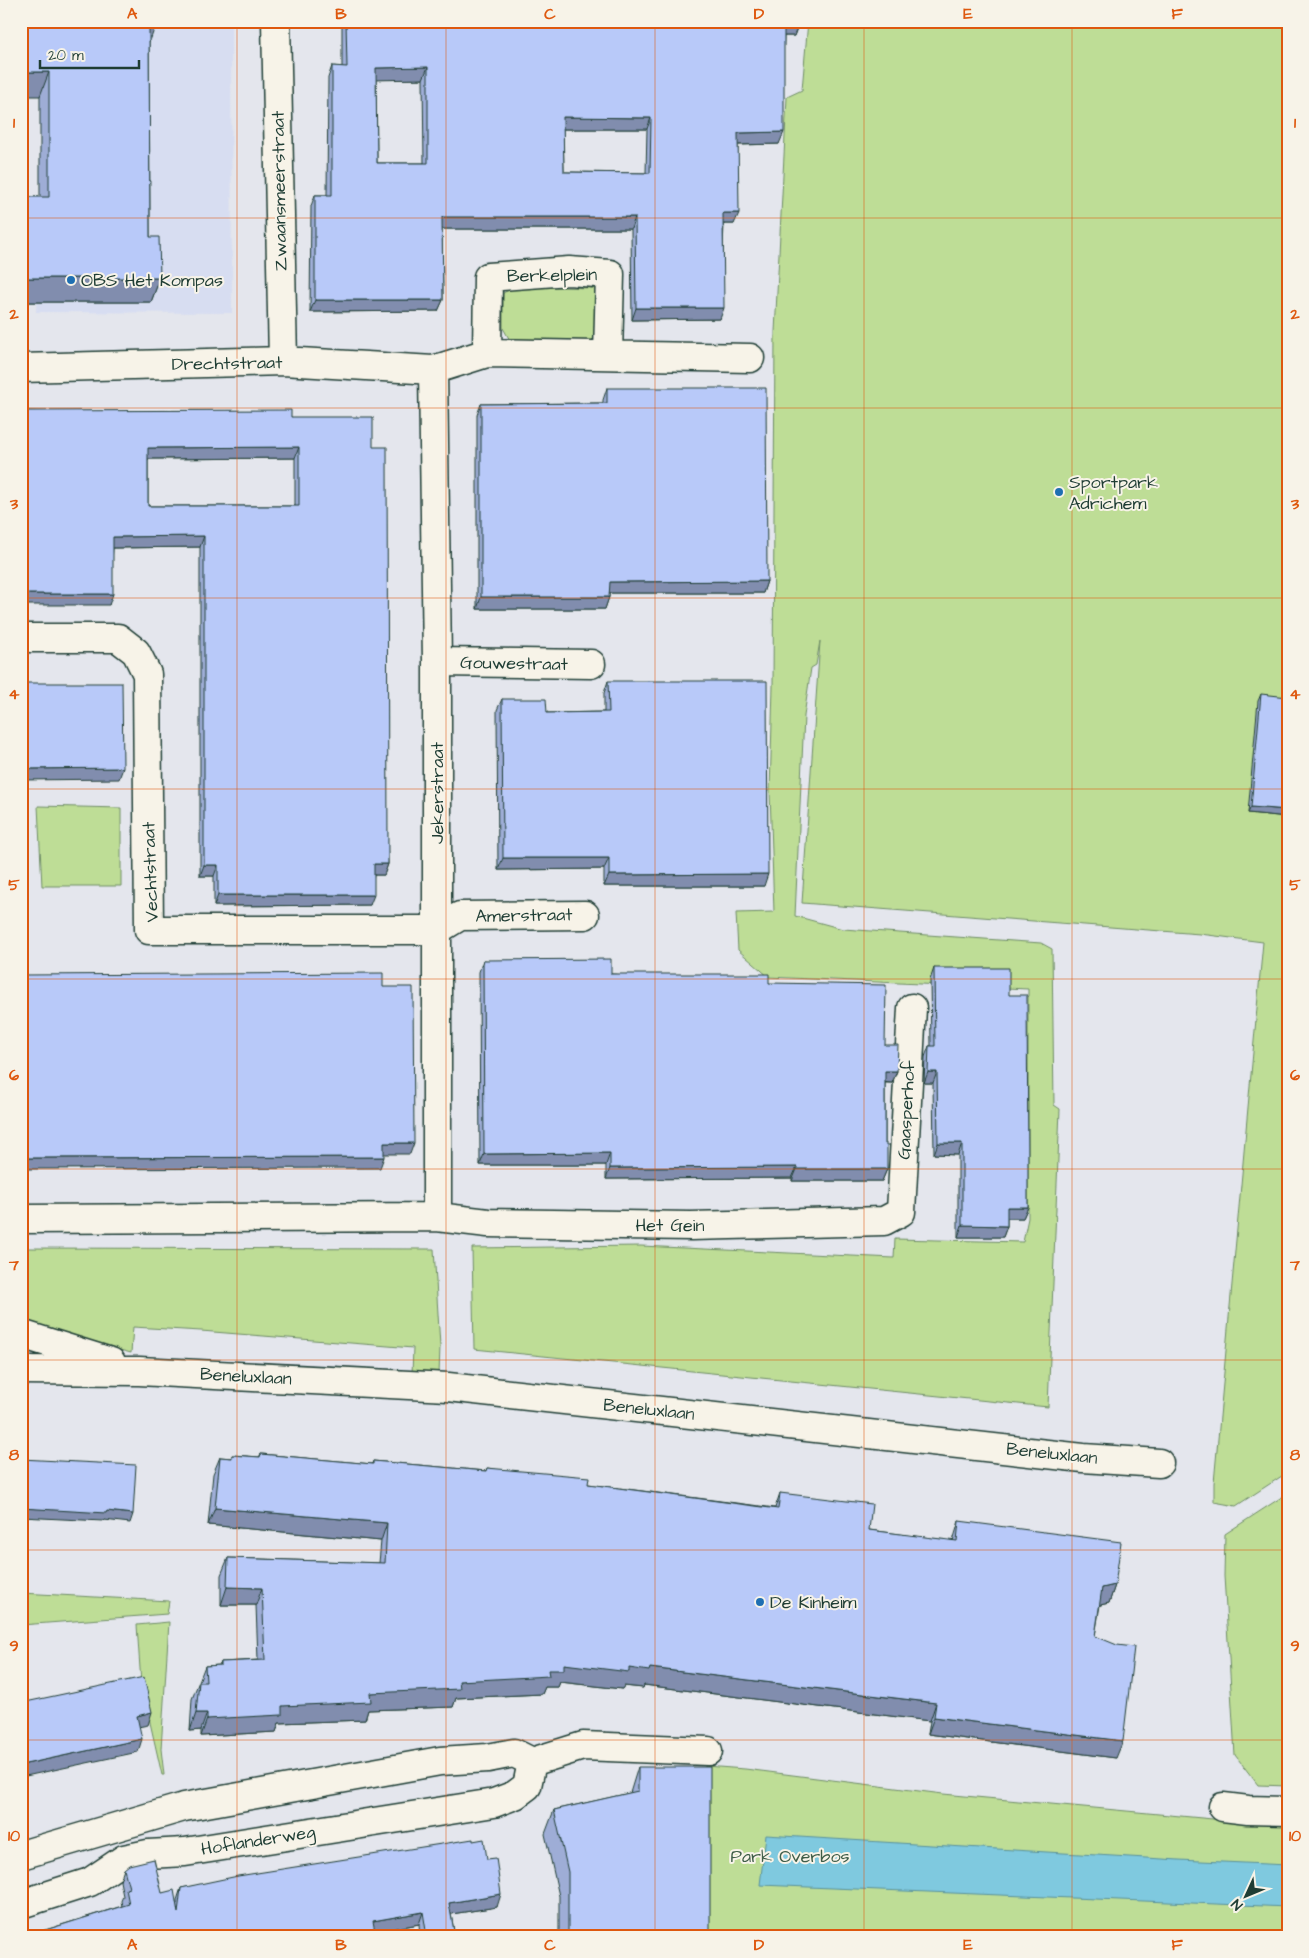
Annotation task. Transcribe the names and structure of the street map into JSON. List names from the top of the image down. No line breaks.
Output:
{"streets":{"street":["Zwaansmeerstraat","Berkelplein","Drechtstraat","Gouwestraat","Jekerstraat","Vechtstraat","Amerstraat","Gaasperhof","Het Gein","Beneluxlaan","Hoflanderweg"]},"crossings":[["Zwaansmeerstraat","Drechtstraat"],["Drechtstraat","Jekerstraat"],["Gouwestraat","Jekerstraat"],["Jekerstraat","Vechtstraat"],["Jekerstraat","Amerstraat"],["Jekerstraat","Het Gein"],["Vechtstraat","Amerstraat"],["Gaasperhof","Het Gein"]],"parks":["Park Overbos"],"places":["OBS Het Kompas","Sportpark Adrichem","De Kinheim"],"scale_bar":"20 m","north":"bottom left","grid":{"columns":["A","B","C","D","E","F"],"rows":["1","2","3","4","5","6","7","8","9","10"]}}
